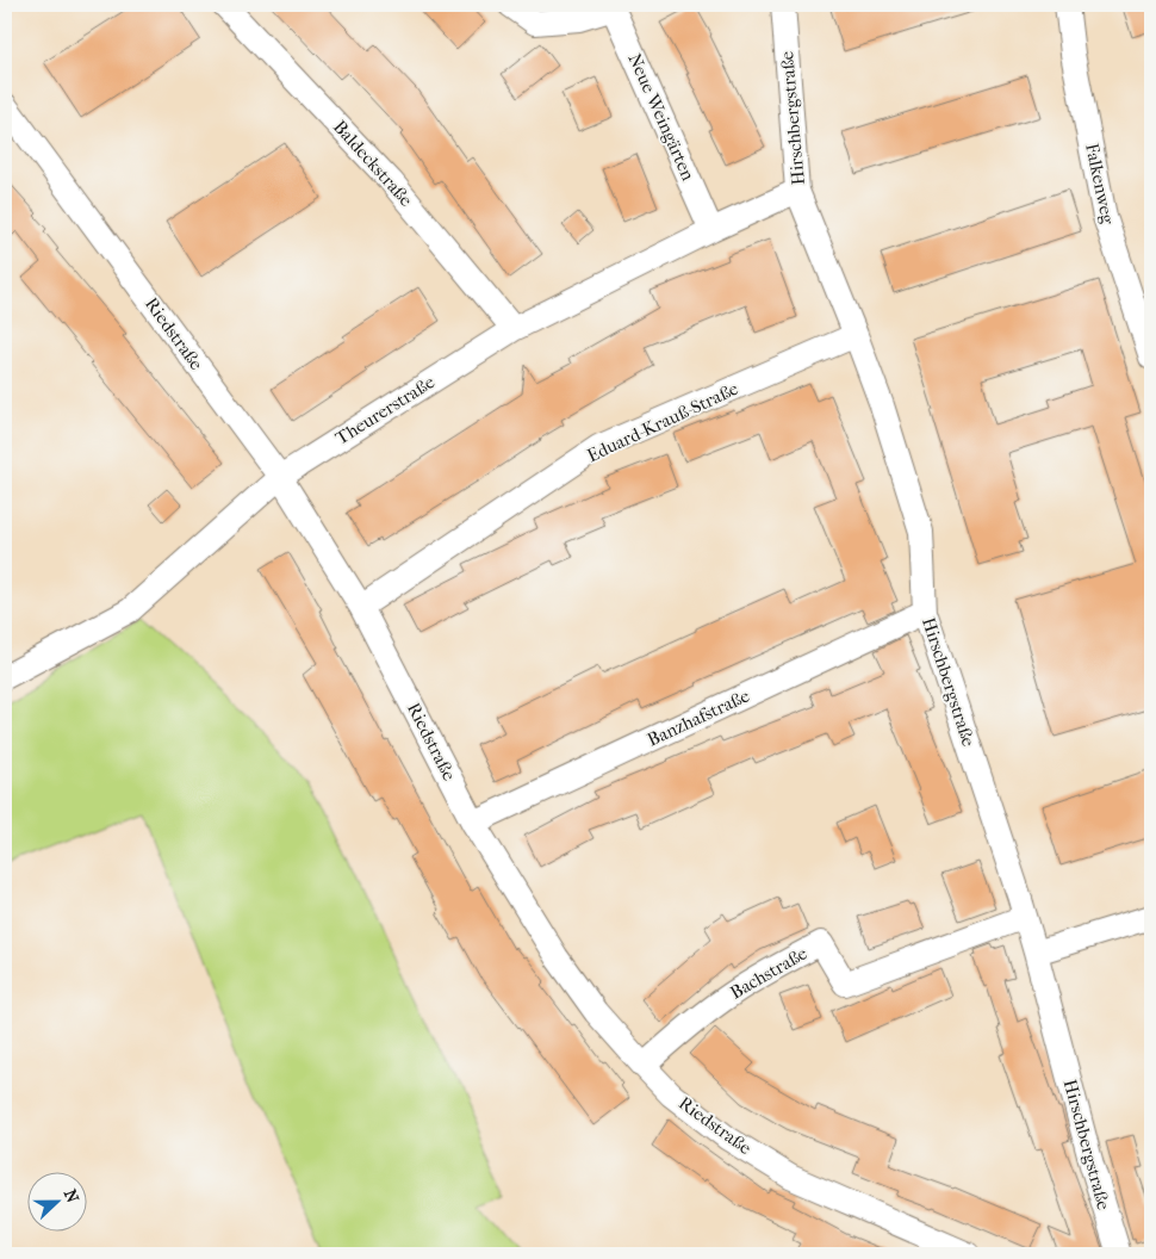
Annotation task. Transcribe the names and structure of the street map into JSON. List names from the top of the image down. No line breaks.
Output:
{"streets":{"street":["Neue Weingärten","Hirschbergstraße","Baldeckstraße","Falkenweg","Riedstraße","Theurerstraße","Eduard-Krauß-Straße","Banzhafstraße","Bachstraße"]},"crossings":[["Neue Weingärten","Theurerstraße"],["Hirschbergstraße","Theurerstraße"],["Hirschbergstraße","Eduard-Krauß-Straße"],["Hirschbergstraße","Banzhafstraße"],["Hirschbergstraße","Bachstraße"],["Baldeckstraße","Theurerstraße"],["Riedstraße","Theurerstraße"],["Riedstraße","Eduard-Krauß-Straße"],["Riedstraße","Banzhafstraße"],["Riedstraße","Bachstraße"]],"north":"right"}
